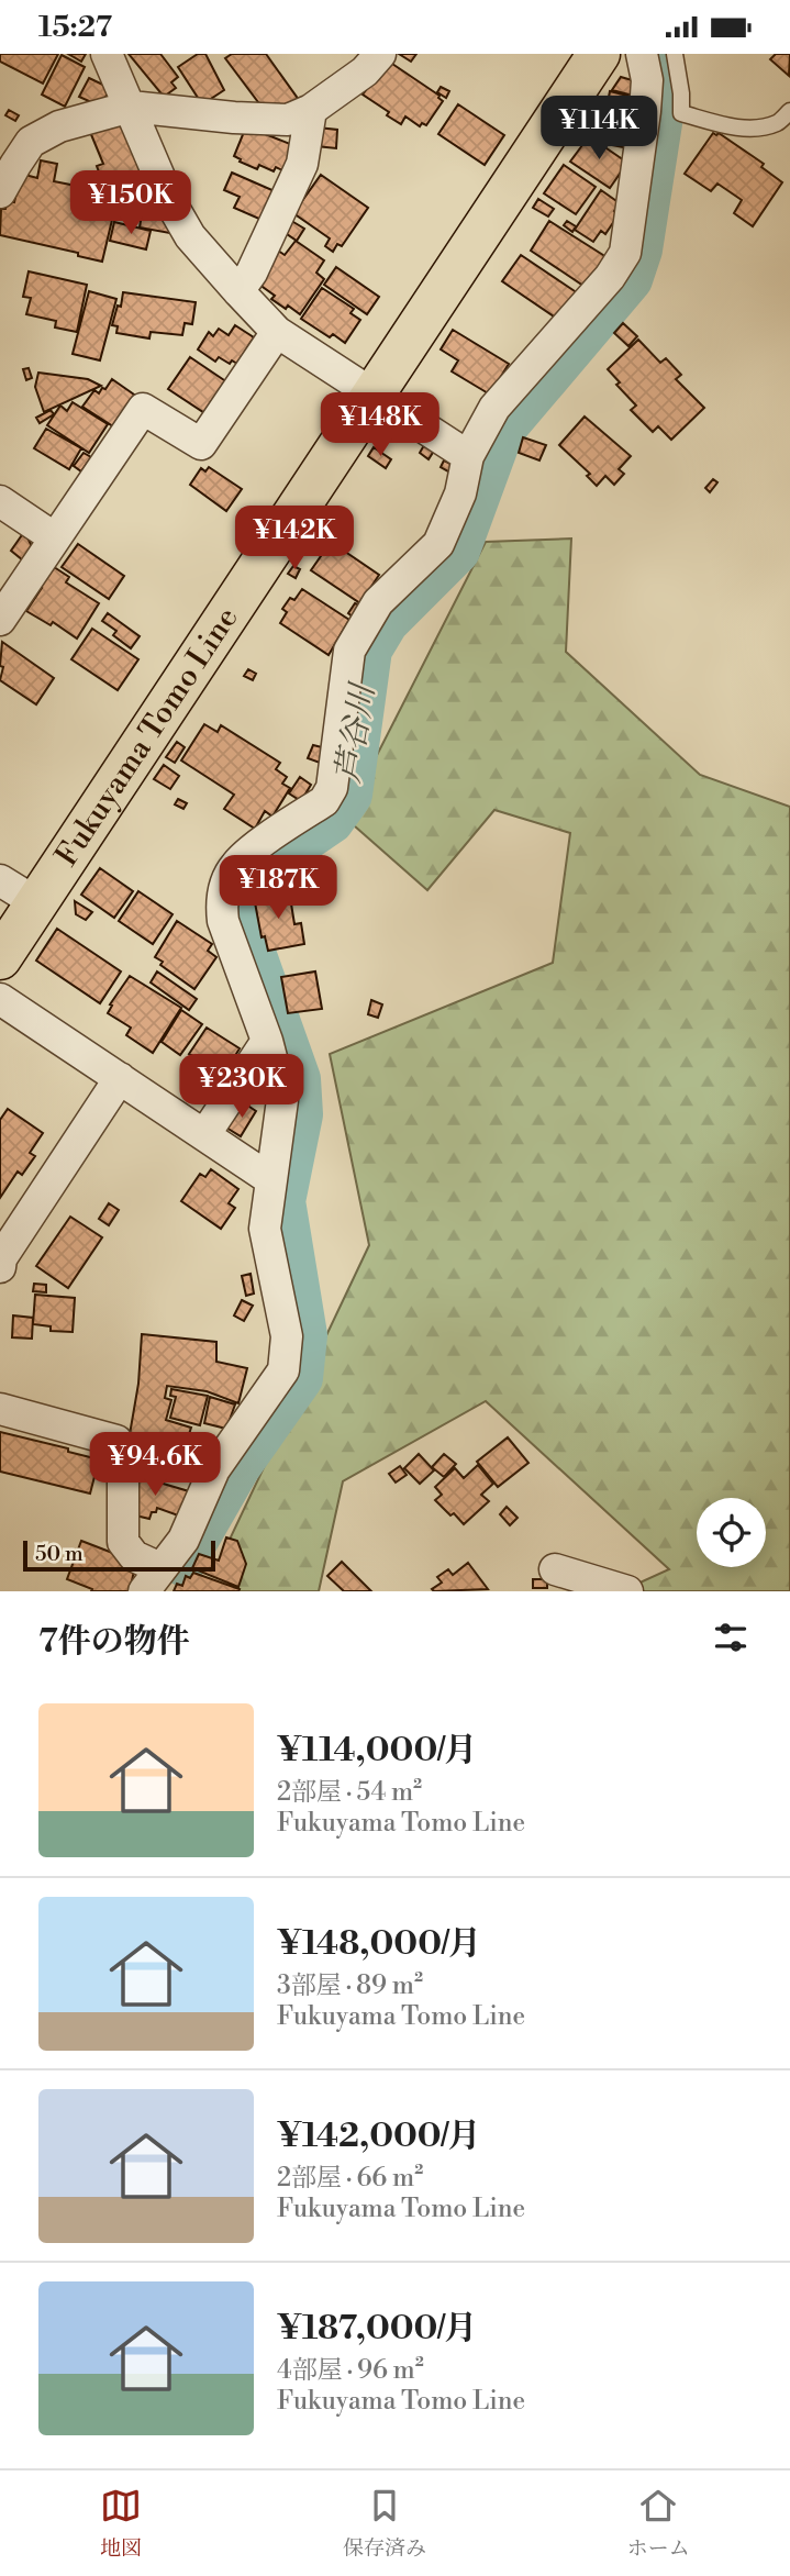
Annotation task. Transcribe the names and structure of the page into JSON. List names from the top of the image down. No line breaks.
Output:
{"streets":{"main road":["Fukuyama Tomo Line"]},"water":["芦谷川"],"scale_bar":"50 m","page":{"status":"15:27","price":["¥114K","¥150K","¥148K","¥142K","¥187K","¥230K","¥94.6K"],"scale":"50 m","heading":"7件の物件","list":[{"name":"¥114,000/月","note":"2部屋 · 54 m² · Fukuyama Tomo Line"},{"name":"¥148,000/月","note":"3部屋 · 89 m² · Fukuyama Tomo Line"},{"name":"¥142,000/月","note":"2部屋 · 66 m² · Fukuyama Tomo Line"},{"name":"¥187,000/月","note":"4部屋 · 96 m² · Fukuyama Tomo Line"}],"tabs":["地図","保存済み","ホーム"]}}
